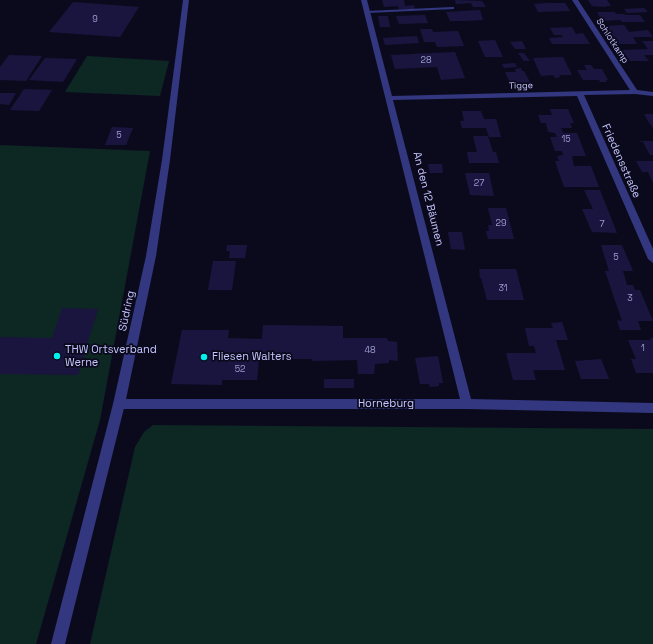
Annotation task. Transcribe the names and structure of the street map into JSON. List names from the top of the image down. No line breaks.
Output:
{"streets":{"street":["Schlotkamp","Tigge","Friedensstraße","An den 12 Bäumen","Südring","Horneburg"]},"crossings":[["Schlotkamp","Tigge"],["Tigge","Friedensstraße"],["Tigge","An den 12 Bäumen"],["An den 12 Bäumen","Horneburg"],["Südring","Horneburg"]],"places":["THW Ortsverband Werne","Fliesen Walters"],"house_numbers":["9","28","5","15","27","29","7","5","31","3","1","48","52"]}
